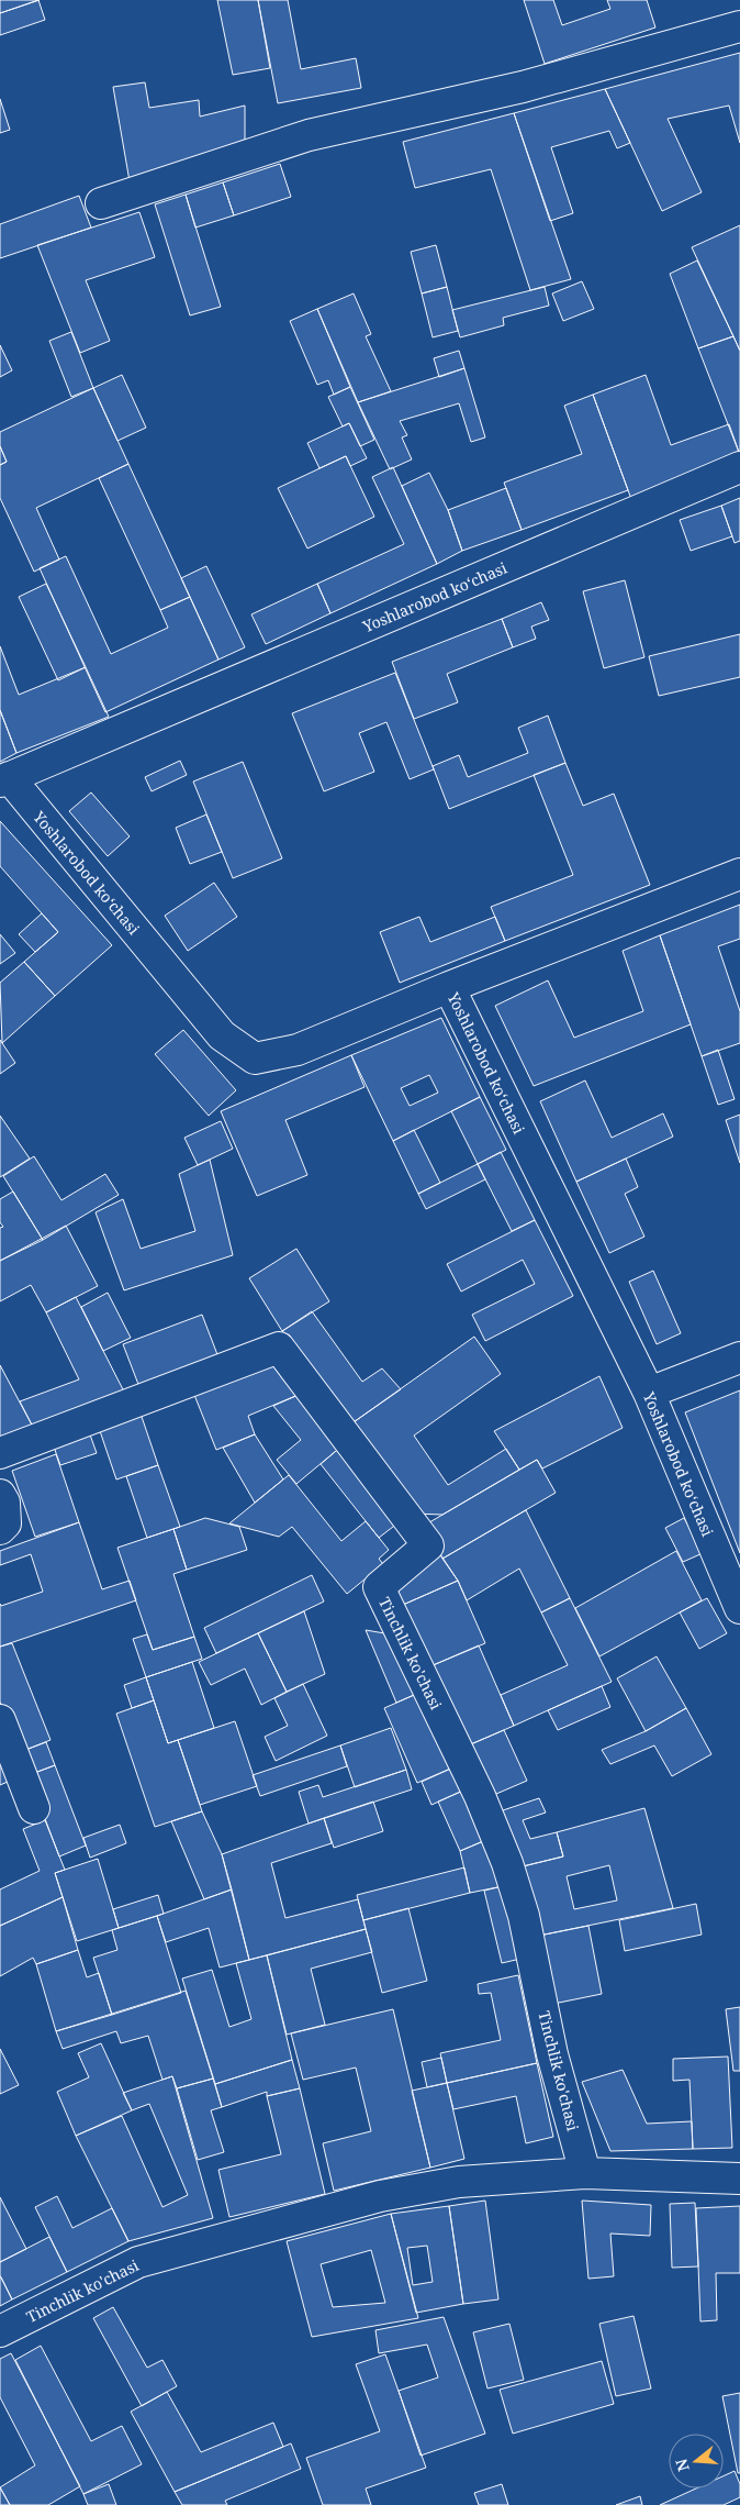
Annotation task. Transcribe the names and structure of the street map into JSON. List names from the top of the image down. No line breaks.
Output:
{"streets":{"street":["Yoshlarobod koʻchasi","Tinchlik ko'chasi"]},"north":"left"}
